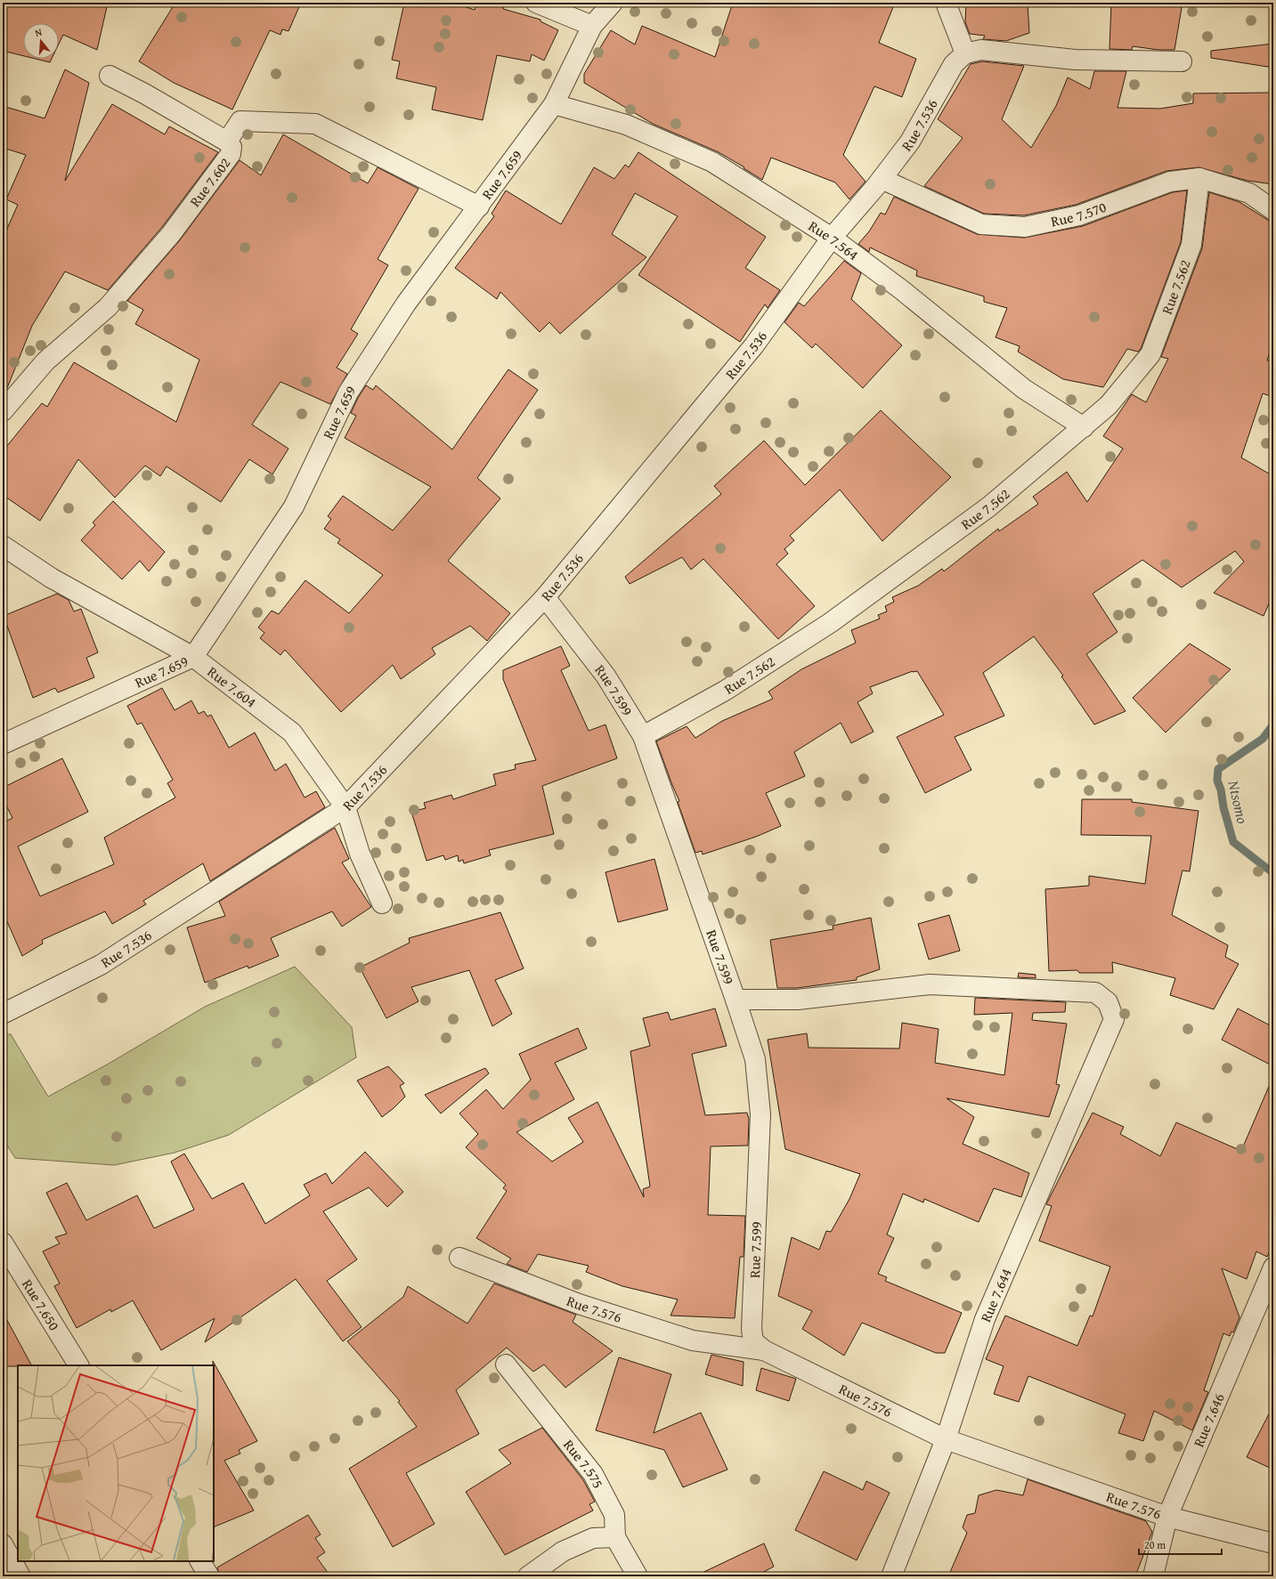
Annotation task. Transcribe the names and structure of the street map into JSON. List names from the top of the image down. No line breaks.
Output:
{"streets":{"street":["Rue 7.536","Rue 7.659","Rue 7.602","Rue 7.570","Rue 7.564","Rue 7.562","Rue 7.604","Rue 7.599","Rue 7.644","Rue 7.650","Rue 7.576","Rue 7.646","Rue 7.575"]},"crossings":[["Rue 7.536","Rue 7.570"],["Rue 7.536","Rue 7.564"],["Rue 7.536","Rue 7.604"],["Rue 7.536","Rue 7.599"],["Rue 7.659","Rue 7.602"],["Rue 7.659","Rue 7.564"],["Rue 7.659","Rue 7.604"],["Rue 7.570","Rue 7.562"],["Rue 7.564","Rue 7.562"],["Rue 7.562","Rue 7.599"],["Rue 7.599","Rue 7.644"],["Rue 7.599","Rue 7.576"],["Rue 7.644","Rue 7.576"],["Rue 7.576","Rue 7.646"]],"water":["Ntsomo"],"scale_bar":"20 m","north":"top"}
